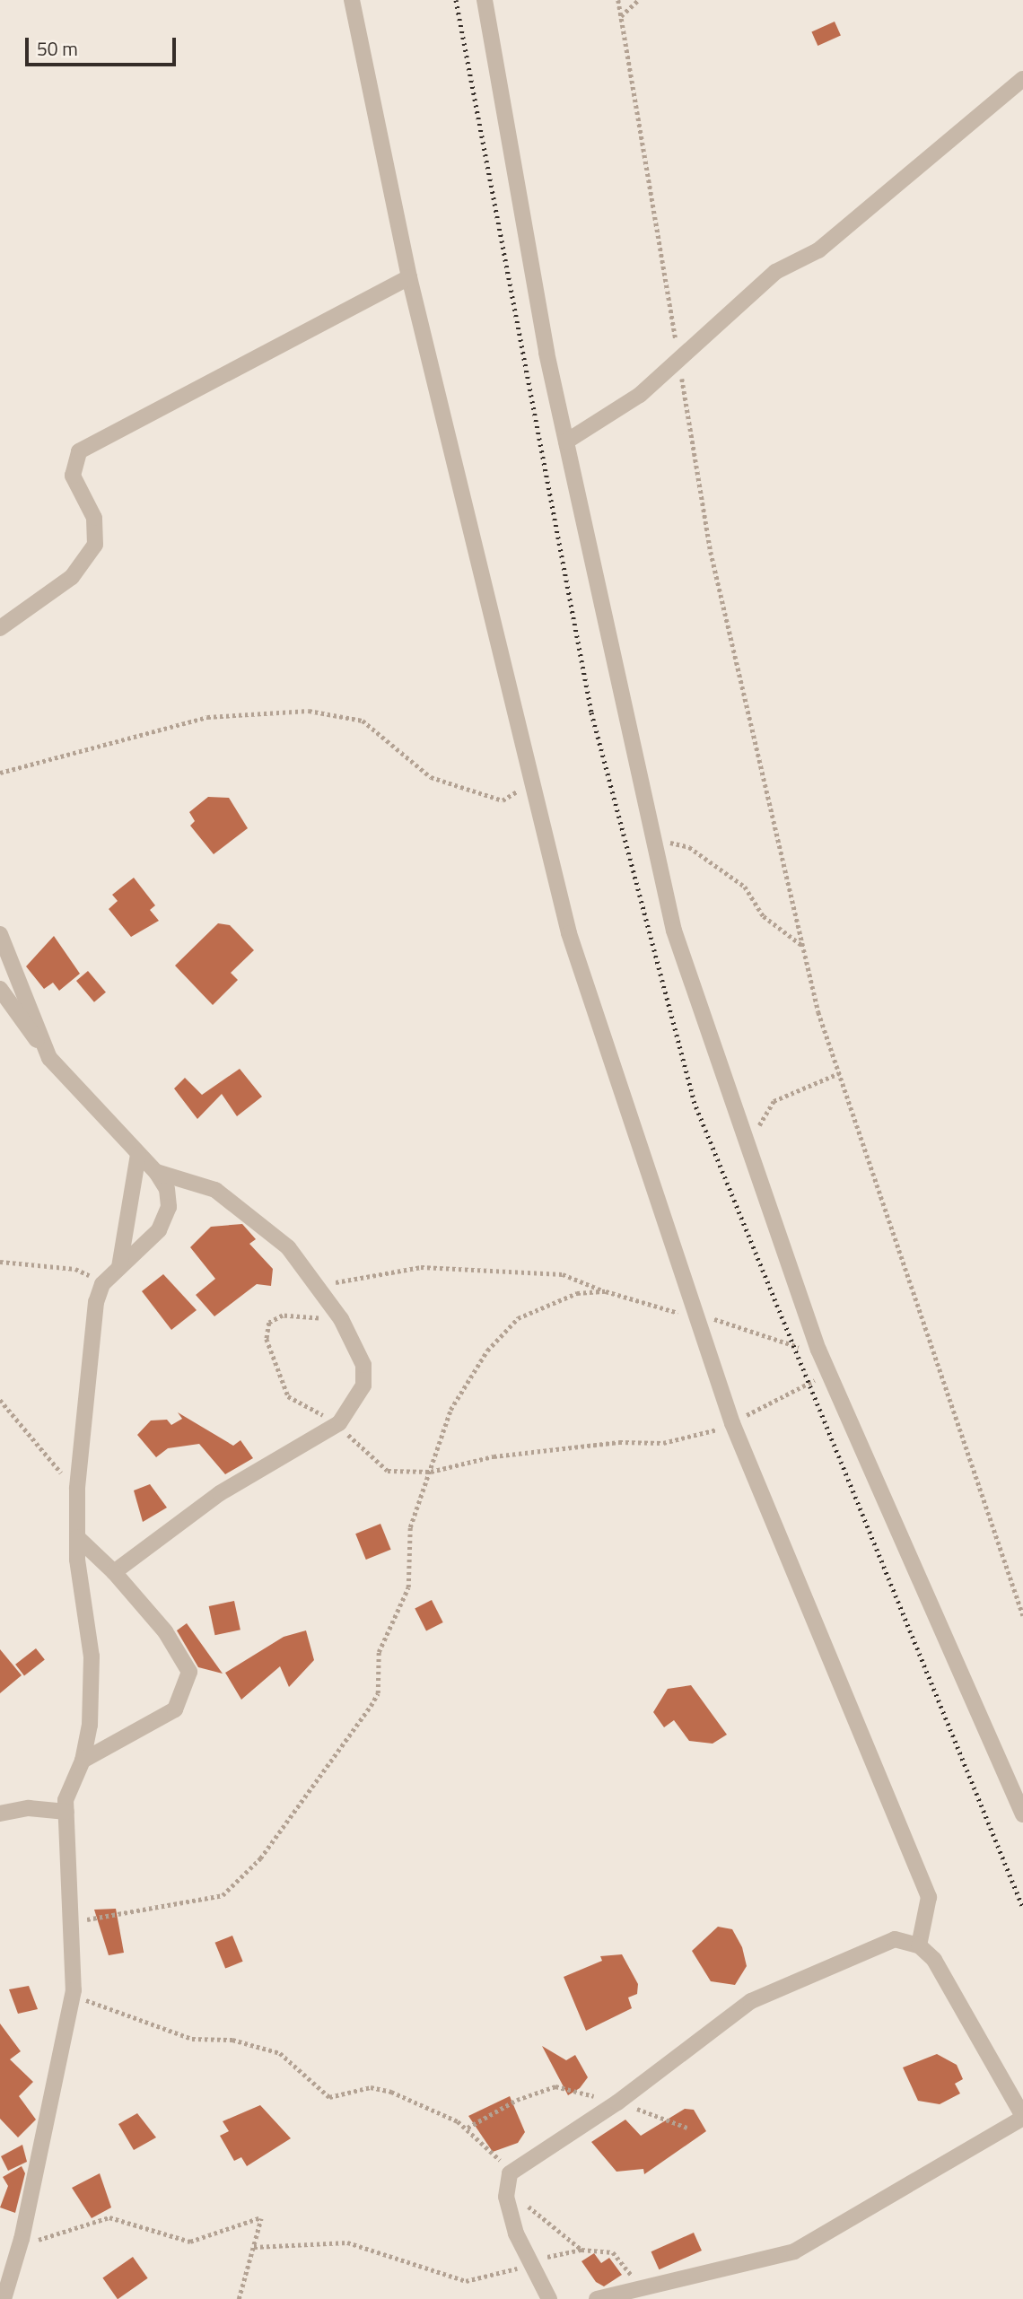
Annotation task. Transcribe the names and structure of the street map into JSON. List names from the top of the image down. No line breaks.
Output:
{"scale_bar":"50 m"}
